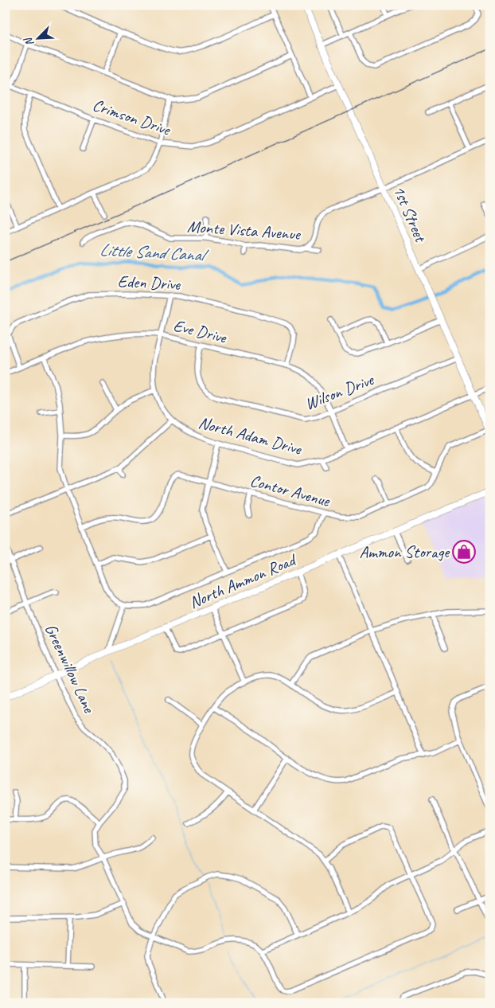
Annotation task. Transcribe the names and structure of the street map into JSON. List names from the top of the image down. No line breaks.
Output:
{"streets":{"main road":["1st Street","North Ammon Road"],"street":["Crimson Drive","Monte Vista Avenue","Eden Drive","Eve Drive","Wilson Drive","North Adam Drive","Contor Avenue","Greenwillow Lane"]},"crossings":[["Crimson Drive","1st Street"],["1st Street","Monte Vista Avenue"],["1st Street","Wilson Drive"],["1st Street","North Adam Drive"],["1st Street","Contor Avenue"],["Eden Drive","Eve Drive"],["Eden Drive","North Adam Drive"],["Eve Drive","Wilson Drive"],["Eve Drive","North Adam Drive"],["North Ammon Road","Greenwillow Lane"]],"water":["Little Sand Canal"],"places":{"shop":["Ammon Storage"]},"north":"bottom left"}
